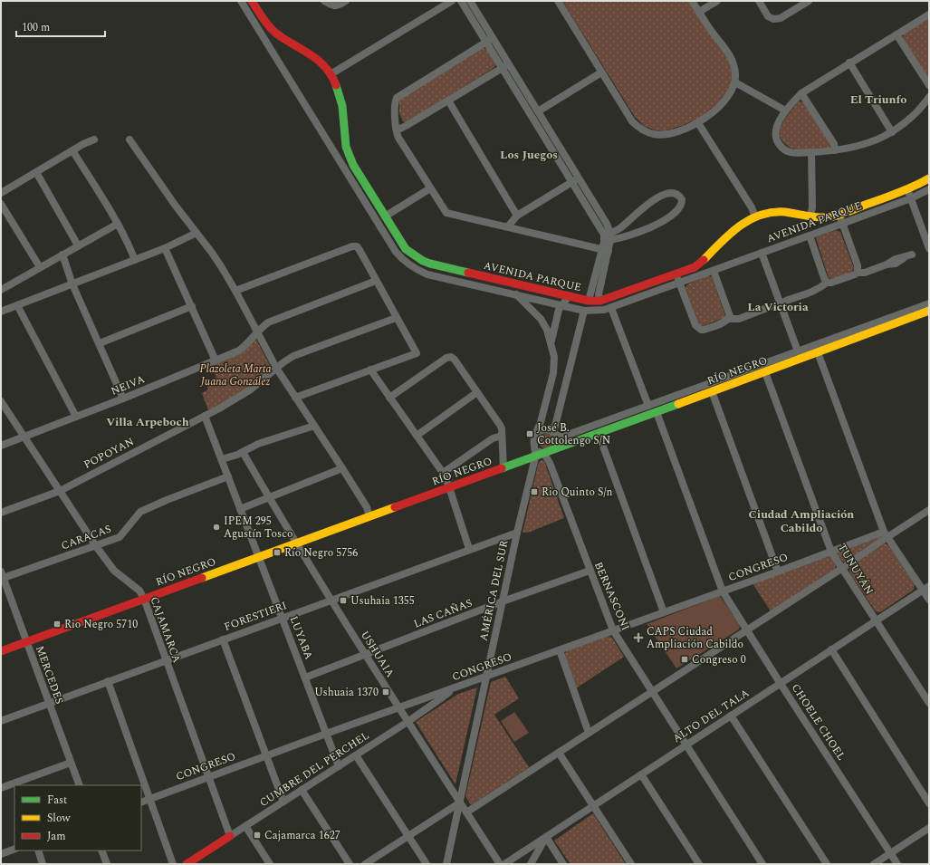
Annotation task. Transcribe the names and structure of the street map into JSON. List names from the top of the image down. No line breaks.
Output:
{"streets":{"street":["AVENIDA PARQUE","RÍO NEGRO","NEIVA","POPOYAN","CARACAS","CONGRESO","TUNUYÁN","AMÉRICA DEL SUR","BERNASCONI","LAS CAÑAS","FORESTIERI","CAJAMARCA","LUYABA","USHUAIA","MERCEDES","ALTO DEL TALA","CHOELE CHOEL","CUMBRE DEL PERCHEL"]},"crossings":[["RÍO NEGRO","TUNUYÁN"],["RÍO NEGRO","AMÉRICA DEL SUR"],["RÍO NEGRO","BERNASCONI"],["RÍO NEGRO","CAJAMARCA"],["RÍO NEGRO","LUYABA"],["RÍO NEGRO","USHUAIA"],["RÍO NEGRO","MERCEDES"],["RÍO NEGRO","CHOELE CHOEL"],["NEIVA","CAJAMARCA"],["POPOYAN","CAJAMARCA"],["POPOYAN","LUYABA"],["CARACAS","CAJAMARCA"],["CARACAS","LUYABA"],["CARACAS","MERCEDES"],["CONGRESO","TUNUYÁN"],["CONGRESO","AMÉRICA DEL SUR"],["CONGRESO","BERNASCONI"],["CONGRESO","CAJAMARCA"],["CONGRESO","LUYABA"],["CONGRESO","USHUAIA"],["CONGRESO","CHOELE CHOEL"],["CONGRESO","CUMBRE DEL PERCHEL"],["TUNUYÁN","ALTO DEL TALA"],["AMÉRICA DEL SUR","BERNASCONI"],["AMÉRICA DEL SUR","LAS CAÑAS"],["AMÉRICA DEL SUR","FORESTIERI"],["AMÉRICA DEL SUR","USHUAIA"],["BERNASCONI","LAS CAÑAS"],["BERNASCONI","ALTO DEL TALA"],["LAS CAÑAS","LUYABA"],["LAS CAÑAS","USHUAIA"],["FORESTIERI","CAJAMARCA"],["FORESTIERI","LUYABA"],["FORESTIERI","USHUAIA"],["FORESTIERI","MERCEDES"],["CAJAMARCA","CUMBRE DEL PERCHEL"],["LUYABA","CUMBRE DEL PERCHEL"],["USHUAIA","CUMBRE DEL PERCHEL"],["ALTO DEL TALA","CHOELE CHOEL"]],"districts":["El Triunfo","Los Juegos","La Victoria","Villa Arpeboch","Ciudad Ampliación Cabildo"],"parks":["Plazoleta Marta Juana González"],"places":{"transit":["José B. Cottolengo S/N","Rio Quinto S/n","Río Negro 5756","Usuhaia 1355","Rio Negro 5710","Congreso 0","Ushuaia 1370","Cajamarca 1627"],"other":["IPEM 295 Agustín Tosco"],"health":["CAPS Ciudad Ampliación Cabildo"]},"legend":["Fast","Slow","Jam"],"scale_bar":"100 m"}
